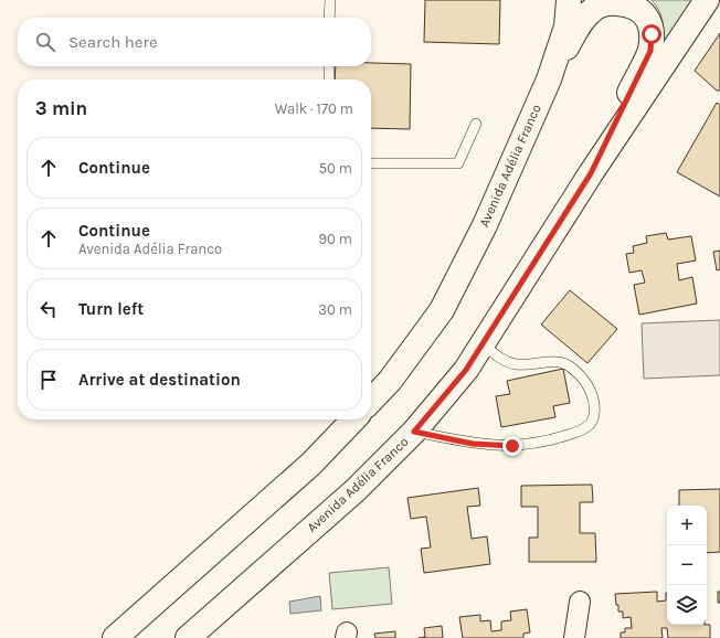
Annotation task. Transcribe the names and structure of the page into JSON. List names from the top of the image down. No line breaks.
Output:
{"streets":{"main road":["Avenida Adélia Franco"]},"page":{"search":"Search here","heading":["3 min","Walk · 170 m"],"list":[["Continue","50 m"],["Continue","Avenida Adélia Franco","90 m"],["Turn left","30 m"],"Arrive at destination"],"map_buttons":["+","−"]}}
